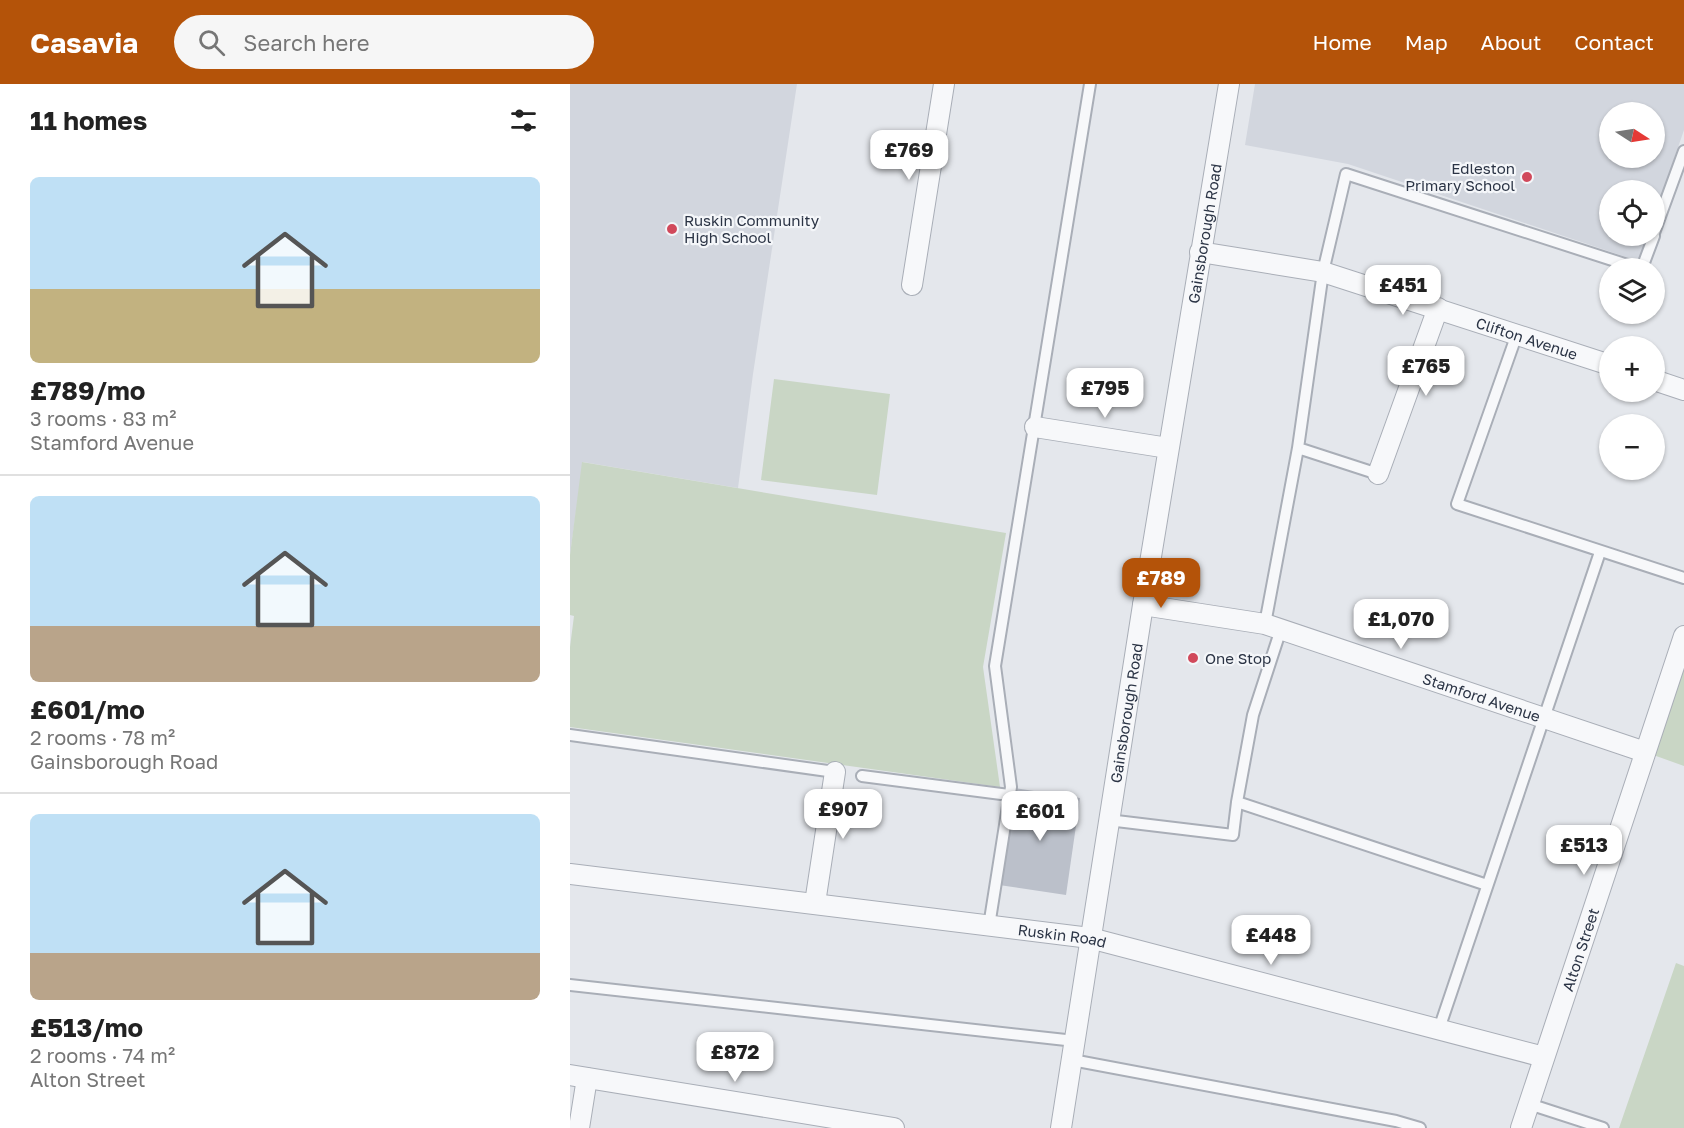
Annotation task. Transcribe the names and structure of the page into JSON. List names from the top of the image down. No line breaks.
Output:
{"streets":{"street":["Gainsborough Road","Clifton Avenue","Stamford Avenue","Ruskin Road","Alton Street"]},"crossings":[["Gainsborough Road","Clifton Avenue"],["Gainsborough Road","Stamford Avenue"],["Gainsborough Road","Ruskin Road"],["Stamford Avenue","Alton Street"],["Ruskin Road","Alton Street"]],"places":["Edleston Primary School","Ruskin Community High School","One Stop"],"north":"right","page":{"header":"Casavia","search":"Search here","nav":["Home","Map","About","Contact"],"heading":"11 homes","map_buttons":["+","−"],"price":["£769","£451","£765","£795","£789","£1,070","£907","£601","£513","£448","£872"],"list":[{"name":"£789/mo","note":"3 rooms · 83 m² · Stamford Avenue"},{"name":"£601/mo","note":"2 rooms · 78 m² · Gainsborough Road"},{"name":"£513/mo","note":"2 rooms · 74 m² · Alton Street"}]}}
